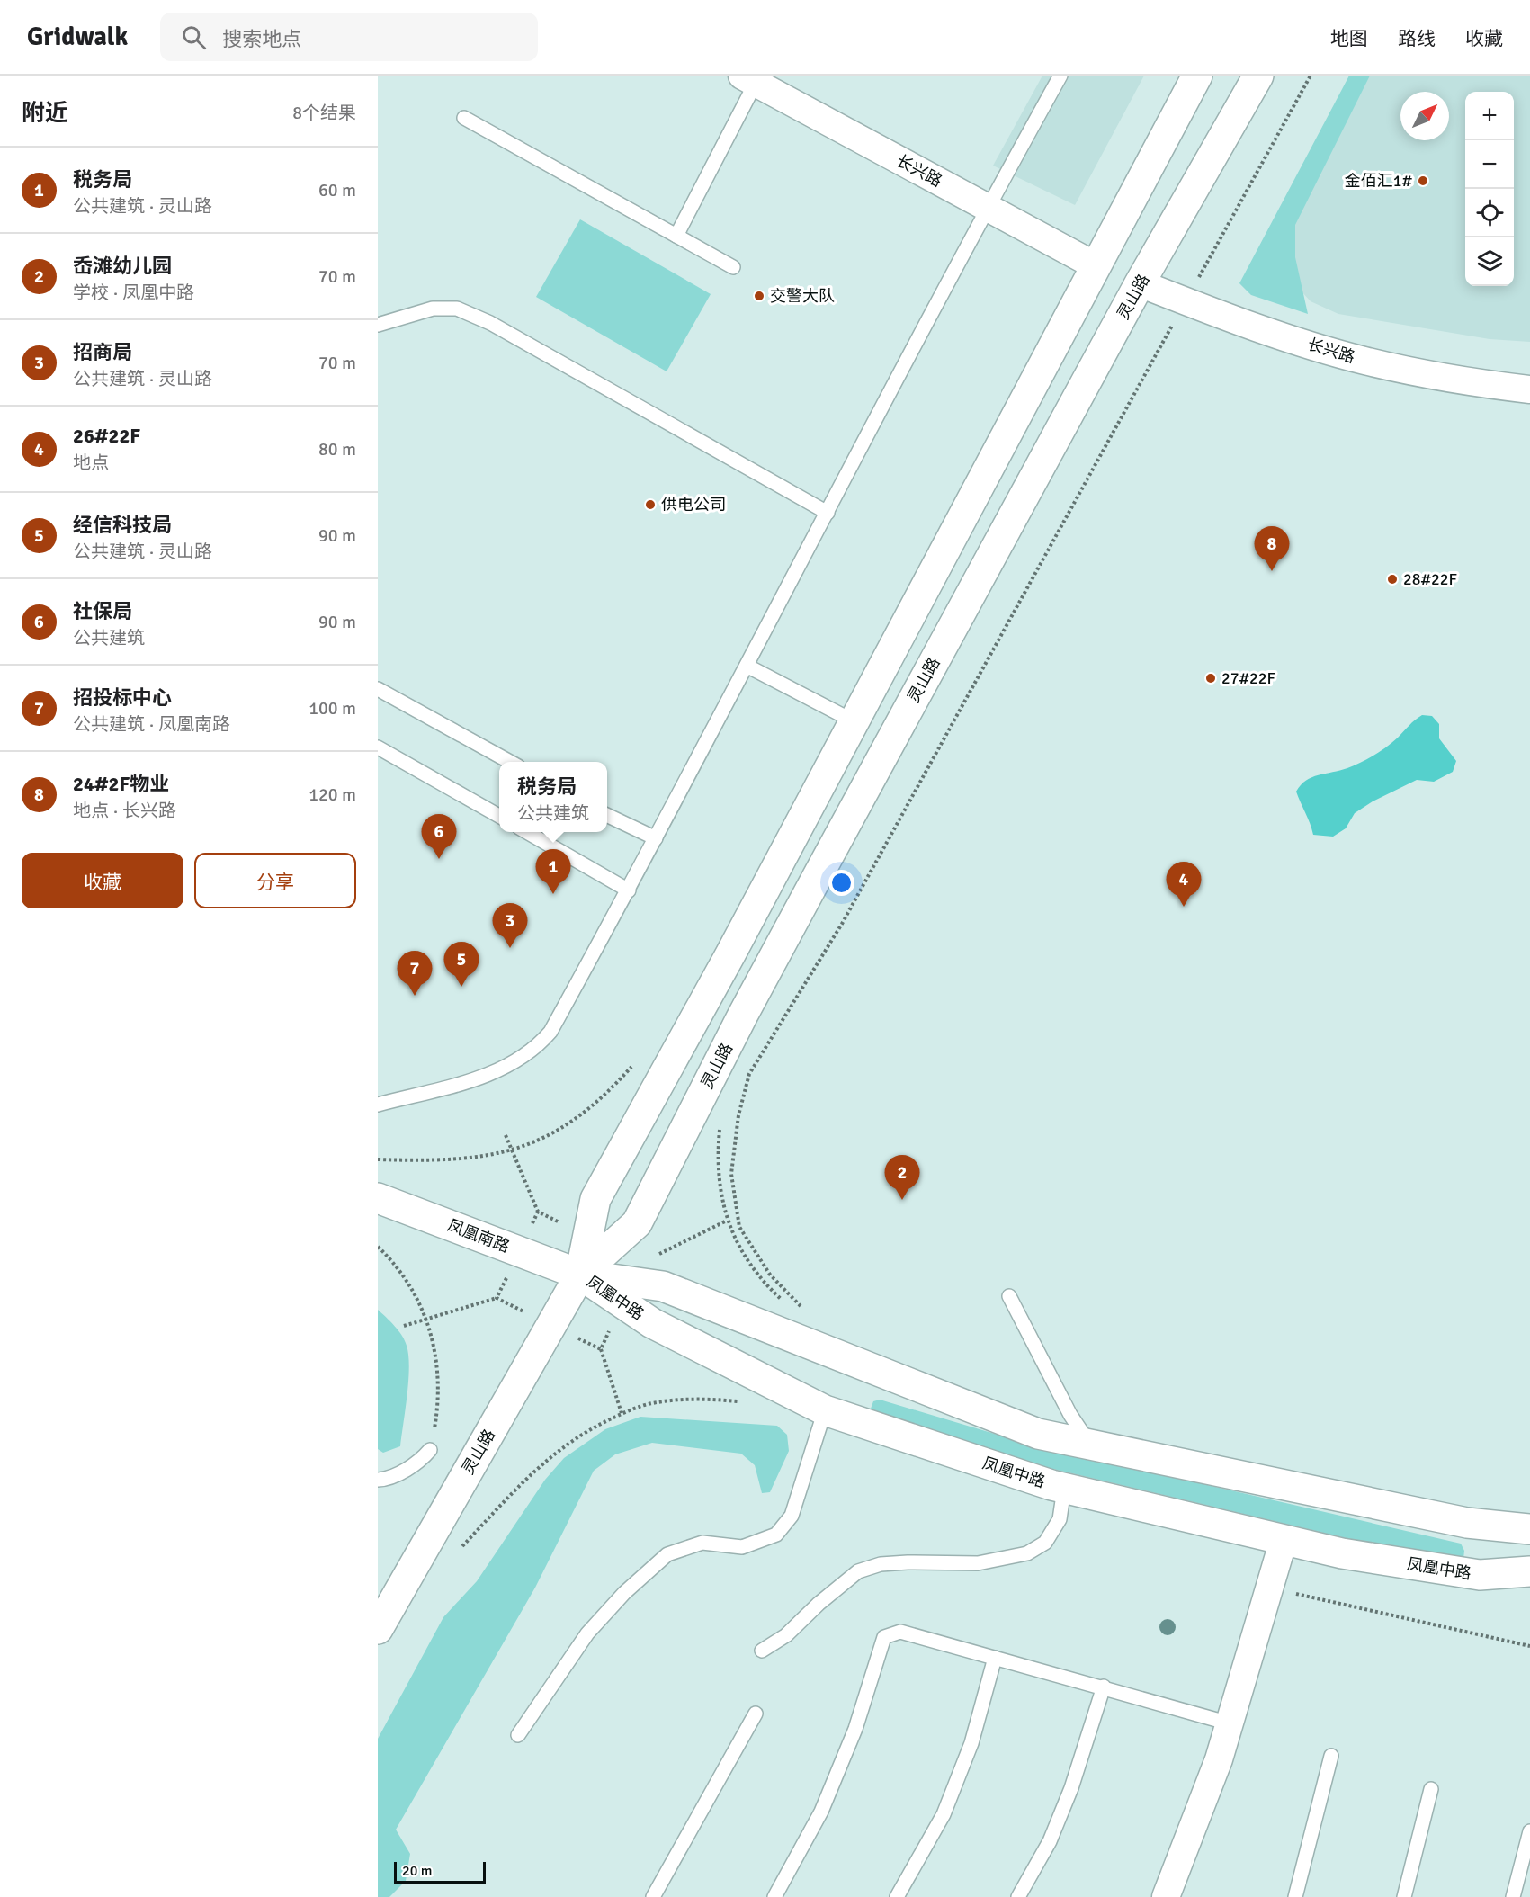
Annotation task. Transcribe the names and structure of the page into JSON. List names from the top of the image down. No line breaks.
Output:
{"streets":{"main road":["灵山路","凤凰南路","凤凰中路"],"street":["长兴路"]},"crossings":[["长兴路","灵山路"],["灵山路","凤凰南路"],["灵山路","凤凰中路"],["凤凰南路","凤凰中路"]],"places":["金佰汇1#","交警大队","供电公司","28#22F","27#22F"],"scale_bar":"20 m","north":"top right","page":{"header":"Gridwalk","search":"搜索地点","nav":["地图","路线","收藏"],"heading":["附近","8个结果"],"map_buttons":["+","−"],"list":[{"mark":"1","name":"税务局","note":"公共建筑 · 灵山路","value":"60 m"},{"mark":"2","name":"岙滩幼儿园","note":"学校 · 凤凰中路","value":"70 m"},{"mark":"3","name":"招商局","note":"公共建筑 · 灵山路","value":"70 m"},{"mark":"4","name":"26#22F","note":"地点","value":"80 m"},{"mark":"5","name":"经信科技局","note":"公共建筑 · 灵山路","value":"90 m"},{"mark":"6","name":"社保局","note":"公共建筑","value":"90 m"},{"mark":"7","name":"招投标中心","note":"公共建筑 · 凤凰南路","value":"100 m"},{"mark":"8","name":"24#2F物业","note":"地点 · 长兴路","value":"120 m"}],"pins":["8","6","1","4","3","5","7","2"],"popup":["税务局","公共建筑"],"buttons":["收藏","分享"],"scale":"20 m"}}
